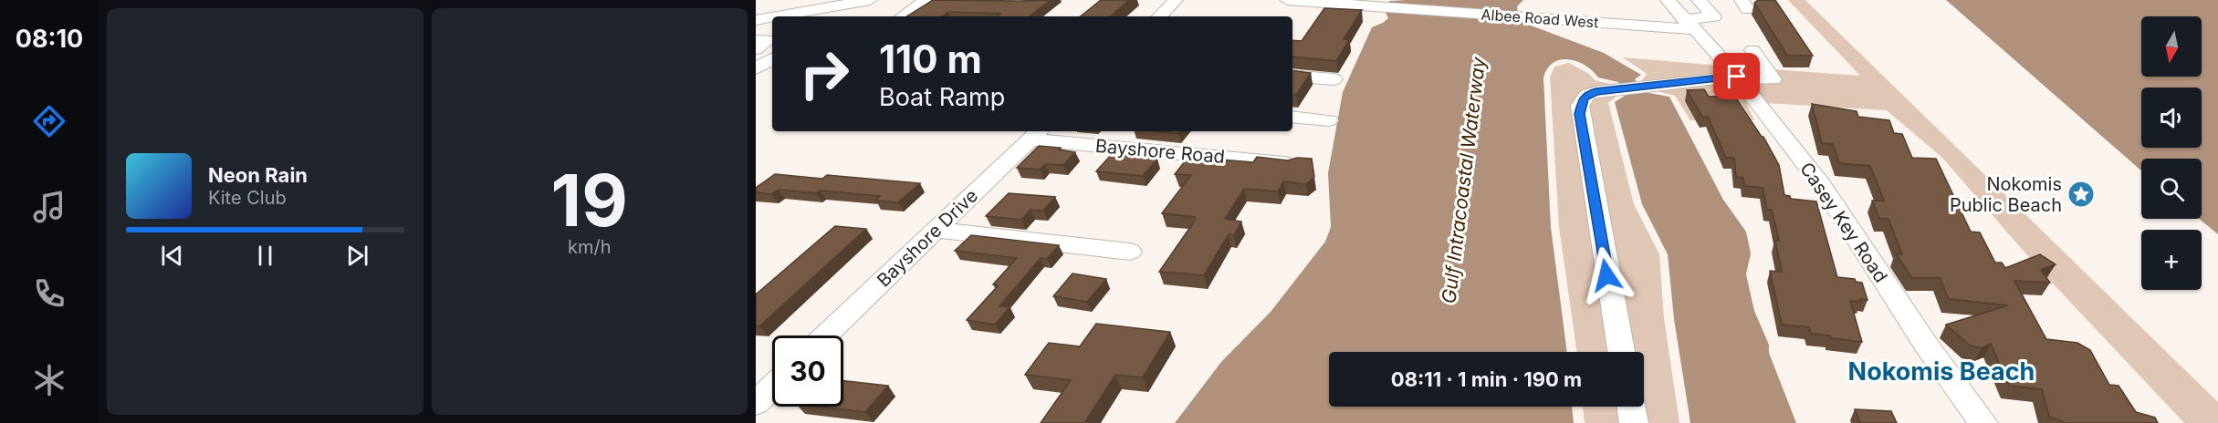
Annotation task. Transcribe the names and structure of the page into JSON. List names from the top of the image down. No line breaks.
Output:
{"streets":{"street":["Albee Road West","Bayshore Road","Casey Key Road","Bayshore Drive"]},"crossings":[["Albee Road West","Casey Key Road"],["Bayshore Road","Bayshore Drive"]],"districts":["Nokomis Beach"],"water":["Gulf Intracoastal Waterway"],"places":{"place":["Nokomis Public Beach"]},"north":"bottom","page":{"tabs":"08:10","tile":["19","km/h"],"map_buttons":"+","turn":["110 m","Boat Ramp"],"song":["Neon Rain","Kite Club"],"limit":"30","trip":"08:11 · 1 min · 190 m"}}
